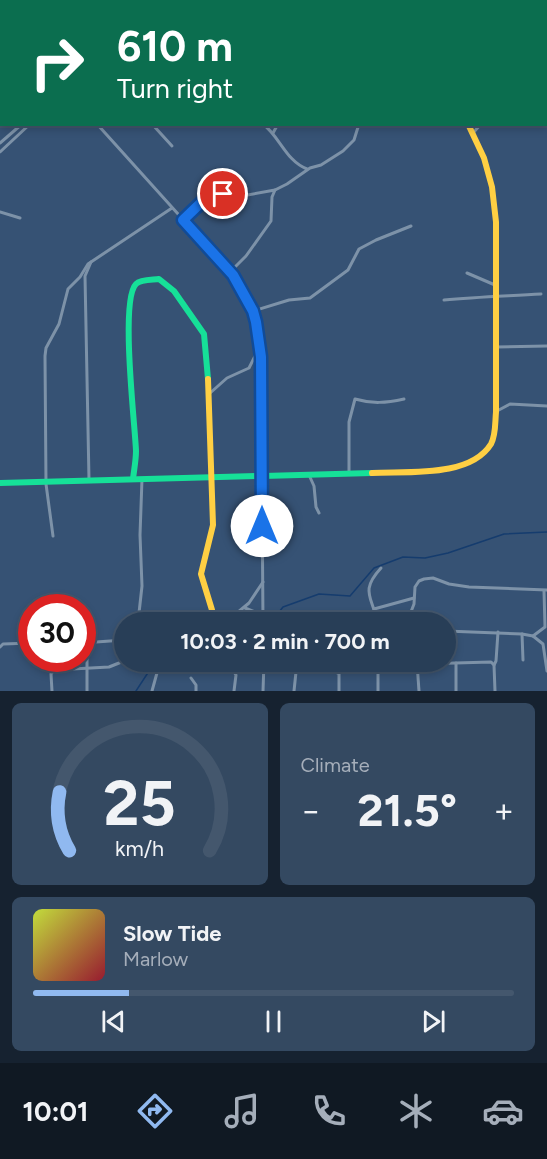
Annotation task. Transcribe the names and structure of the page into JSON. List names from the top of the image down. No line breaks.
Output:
{"page":{"turn":["610 m","Turn right"],"limit":"30","trip":"10:03 · 2 min · 700 m","tile":"Climate","heat":["−","21.5°","+"],"song":["Slow Tide","Marlow"],"tabs":"10:01","gauge":["25","km/h"]}}
